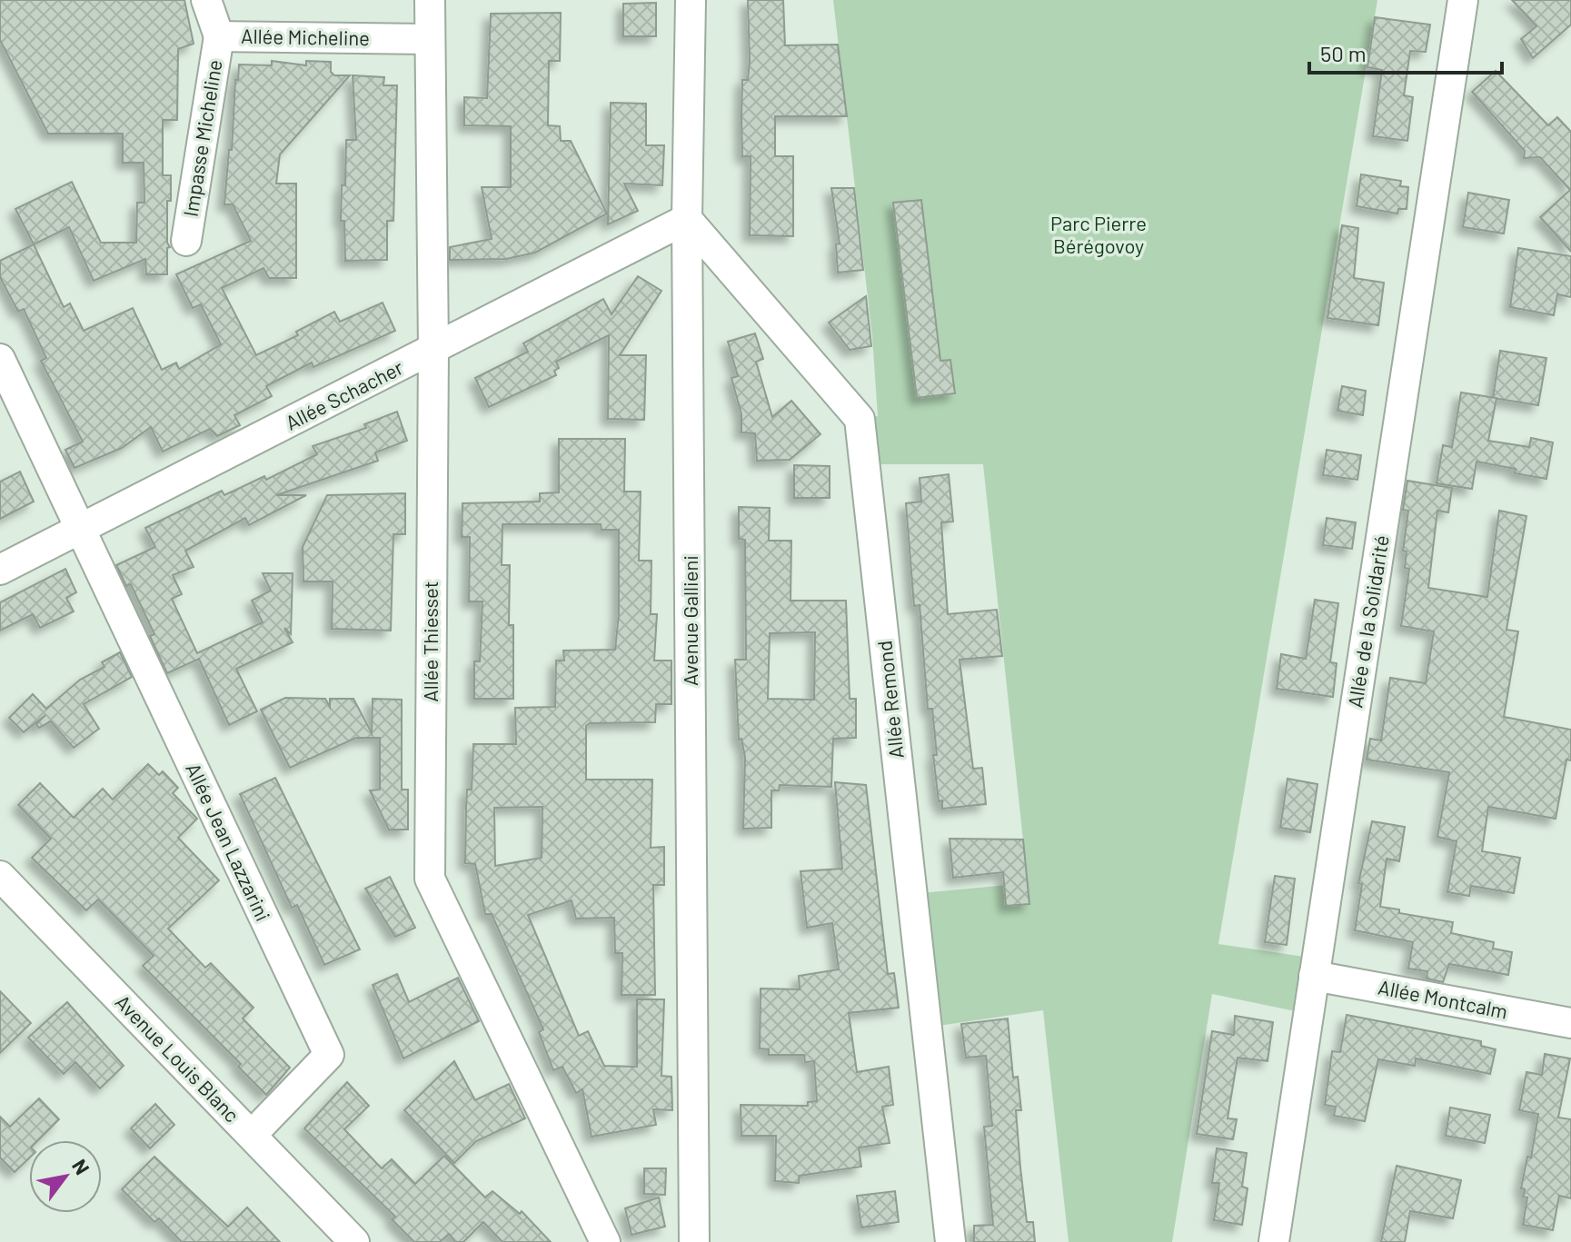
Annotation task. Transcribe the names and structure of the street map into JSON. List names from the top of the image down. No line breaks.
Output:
{"streets":{"street":["Allée Micheline","Impasse Micheline","Allée Schacher","Avenue Gallieni","Allée de la Solidarité","Allée Thiesset","Allée Remond","Allée Jean Lazzarini","Allée Montcalm","Avenue Louis Blanc"]},"crossings":[["Allée Micheline","Impasse Micheline"],["Allée Micheline","Allée Thiesset"],["Allée Schacher","Avenue Gallieni"],["Allée Schacher","Allée Thiesset"],["Allée Schacher","Allée Remond"],["Allée Schacher","Allée Jean Lazzarini"],["Avenue Gallieni","Allée Remond"],["Allée de la Solidarité","Allée Montcalm"],["Allée Jean Lazzarini","Avenue Louis Blanc"]],"parks":["Parc Pierre Bérégovoy"],"scale_bar":"50 m","north":"top right"}
